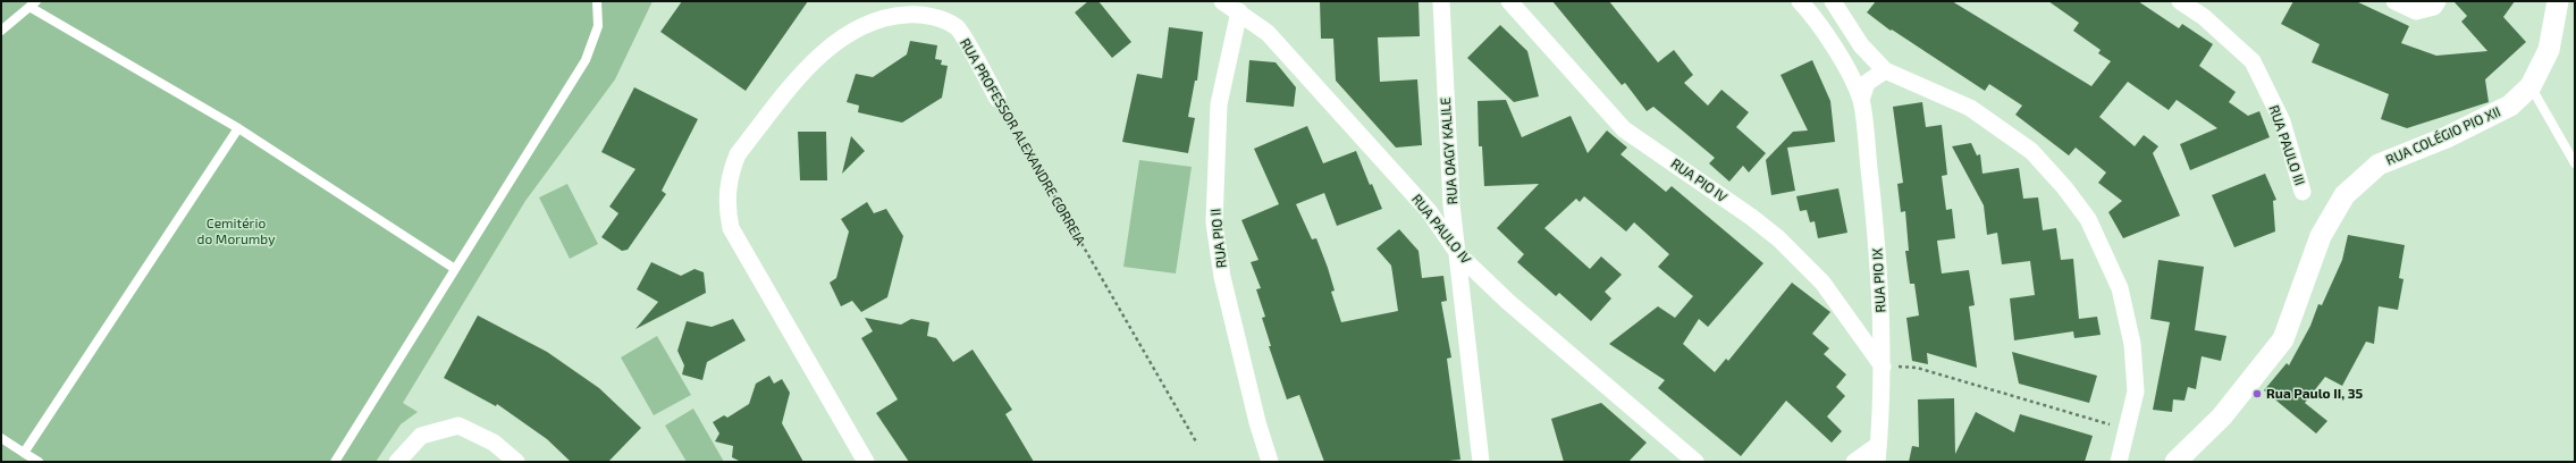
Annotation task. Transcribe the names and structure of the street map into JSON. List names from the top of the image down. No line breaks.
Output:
{"streets":{"street":["RUA COLÉGIO PIO XII","RUA PROFESSOR ALEXANDRE CORREIA","RUA PAULO III","RUA OAGY KALILE","RUA PIO IV","RUA PAULO IV","RUA PIO II","RUA PIO IX"]},"crossings":[["RUA OAGY KALILE","RUA PAULO IV"],["RUA PIO IV","RUA PIO IX"],["RUA PAULO IV","RUA PIO II"]],"parks":["Cemitério do Morumby"],"places":["Rua Paulo II, 35"]}
